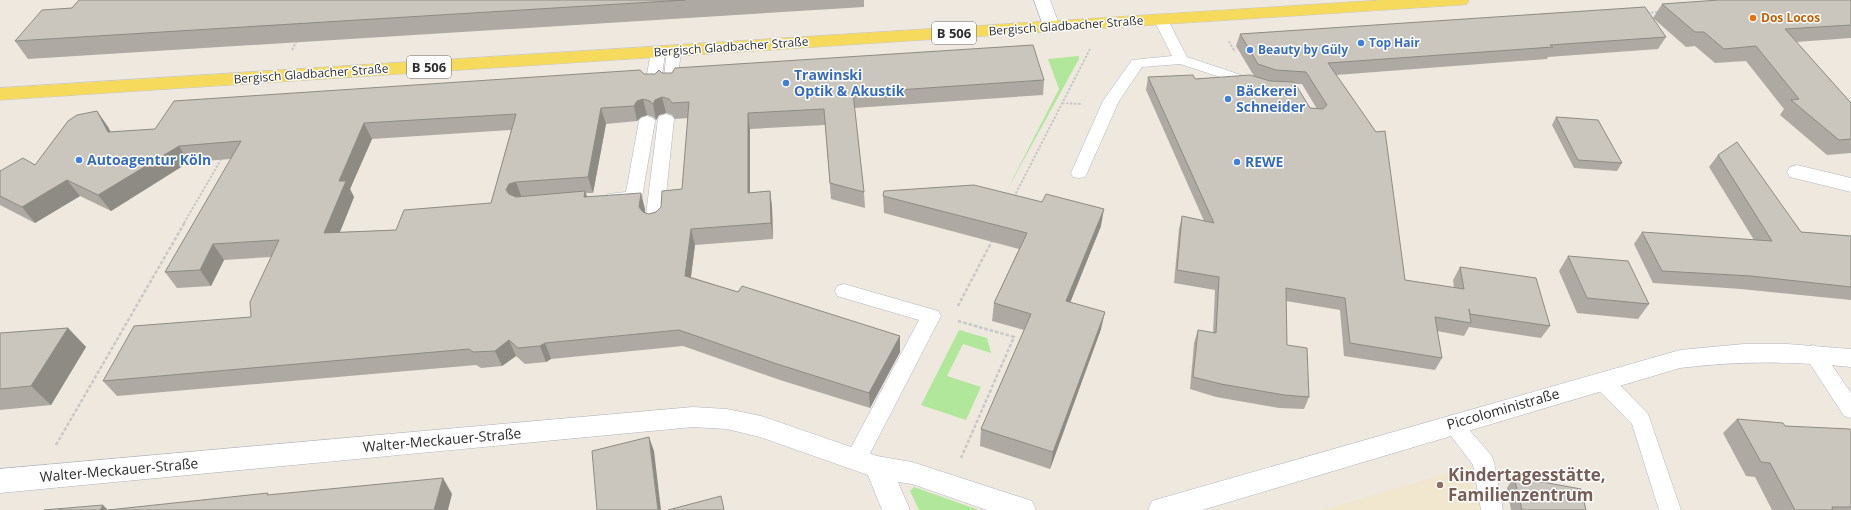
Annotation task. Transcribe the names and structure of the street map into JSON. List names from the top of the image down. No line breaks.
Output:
{"streets":{"main road":["Bergisch Gladbacher Straße","B 506"],"street":["Piccoloministraße","Walter-Meckauer-Straße"]},"places":["Dos Locos","Top Hair","Beauty by Güly","Trawinski Optik & Akustik","Bäckerei Schneider","Autoagentur Köln","REWE","Kindertagesstätte, Familienzentrum"]}
